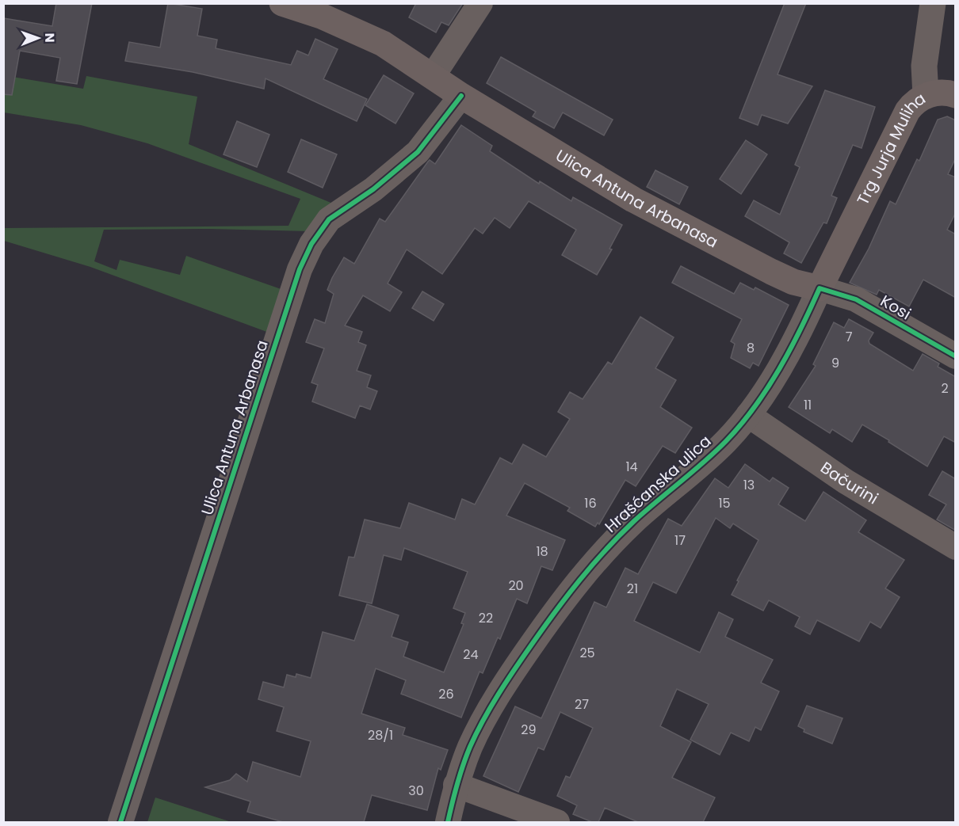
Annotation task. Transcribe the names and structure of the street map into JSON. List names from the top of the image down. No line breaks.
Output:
{"streets":{"main road":["Trg Jurja Muliha","Ulica Antuna Arbanasa"],"street":["Kosi","Bačurini","Hrašćanska ulica"]},"crossings":[["Trg Jurja Muliha","Ulica Antuna Arbanasa"],["Trg Jurja Muliha","Kosi"],["Trg Jurja Muliha","Hrašćanska ulica"],["Ulica Antuna Arbanasa","Kosi"],["Ulica Antuna Arbanasa","Hrašćanska ulica"],["Kosi","Hrašćanska ulica"],["Bačurini","Hrašćanska ulica"]],"house_numbers":["7","8","9","2","11","14","13","16","15","17","18","20","21","22","25","24","26","27","29","28/1","30"],"north":"right"}
